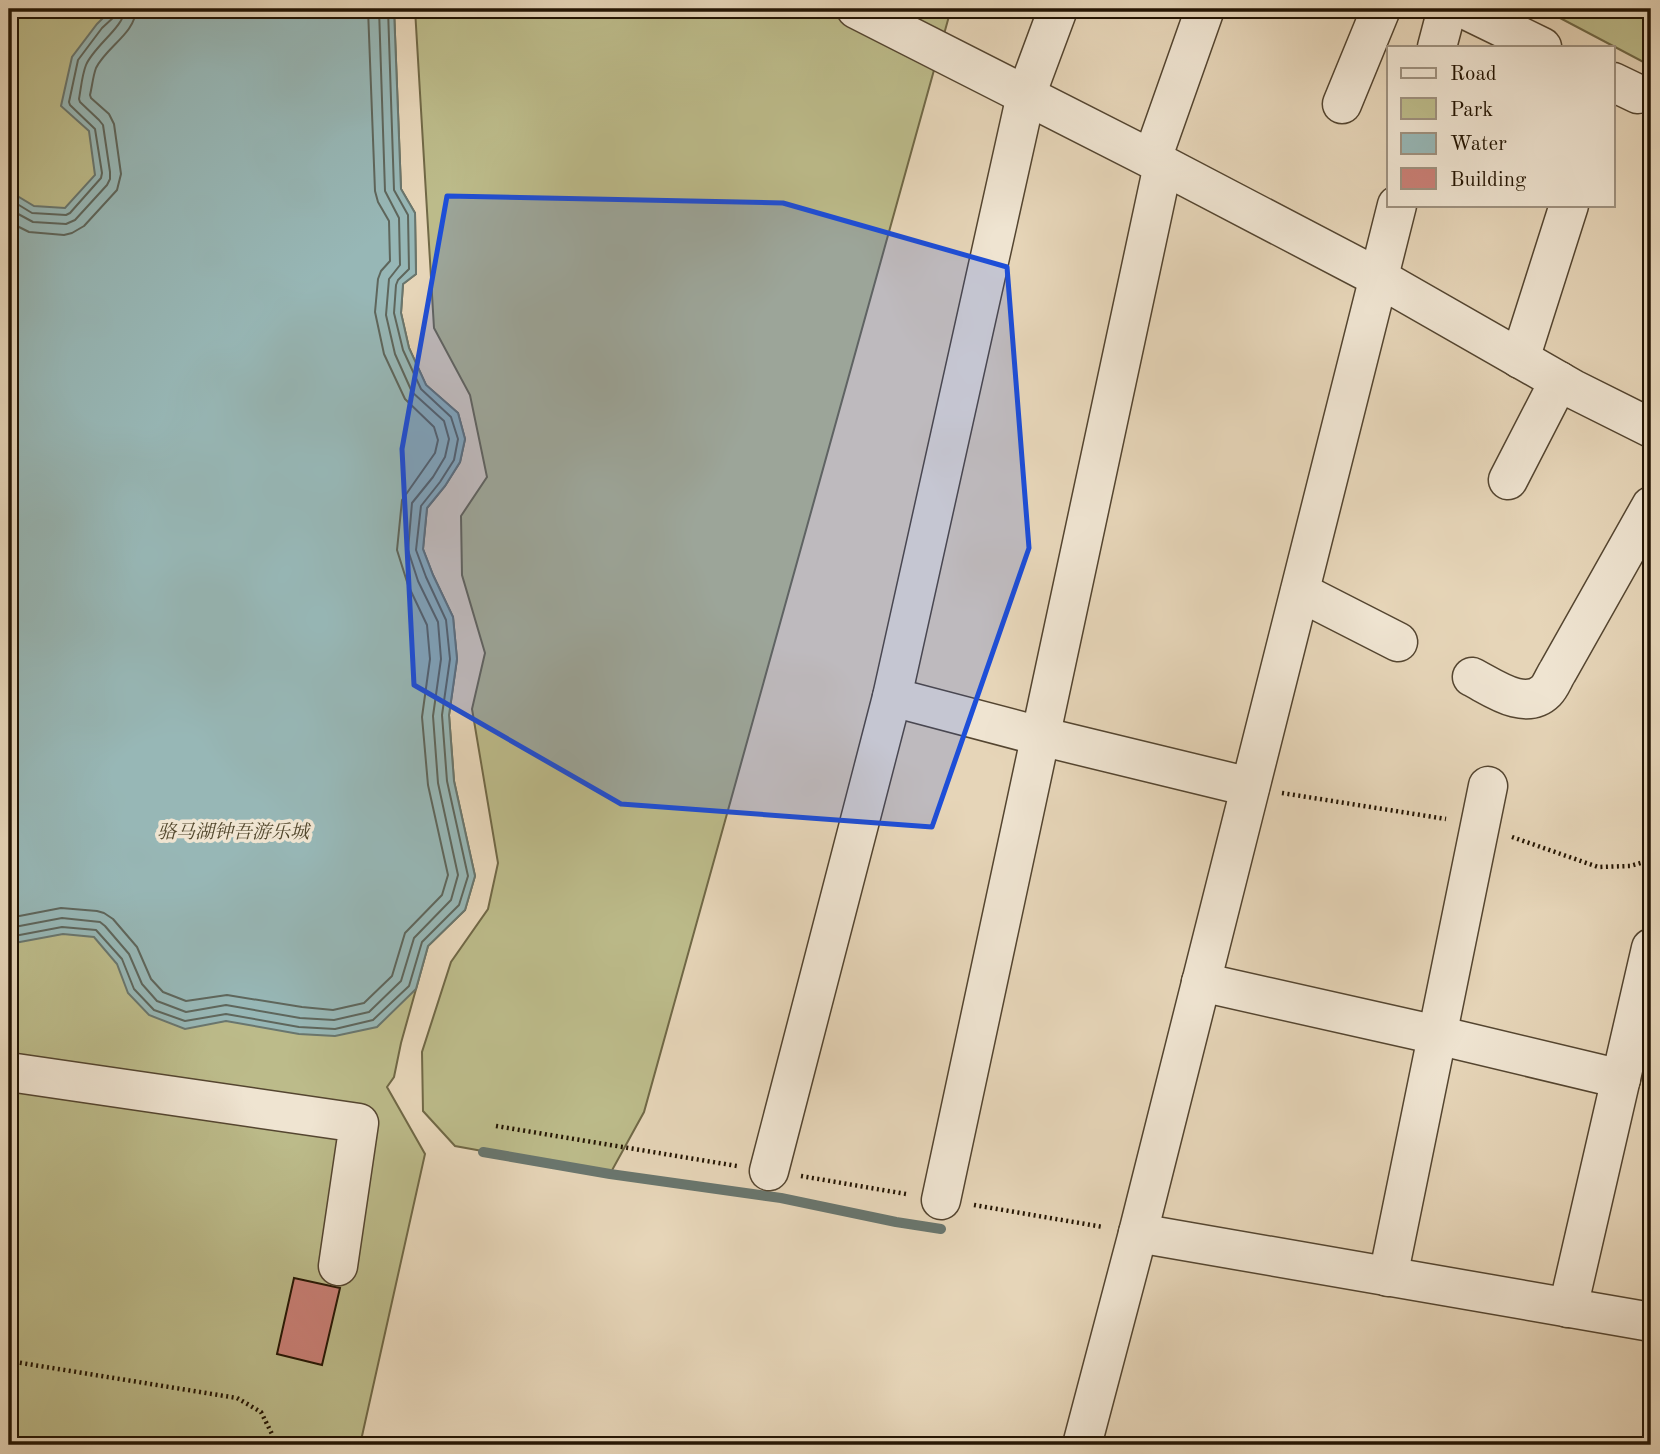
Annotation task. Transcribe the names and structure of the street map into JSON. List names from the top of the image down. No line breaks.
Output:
{"parks":["骆马湖钟吾游乐城"],"legend":["Road","Park","Water","Building"]}
